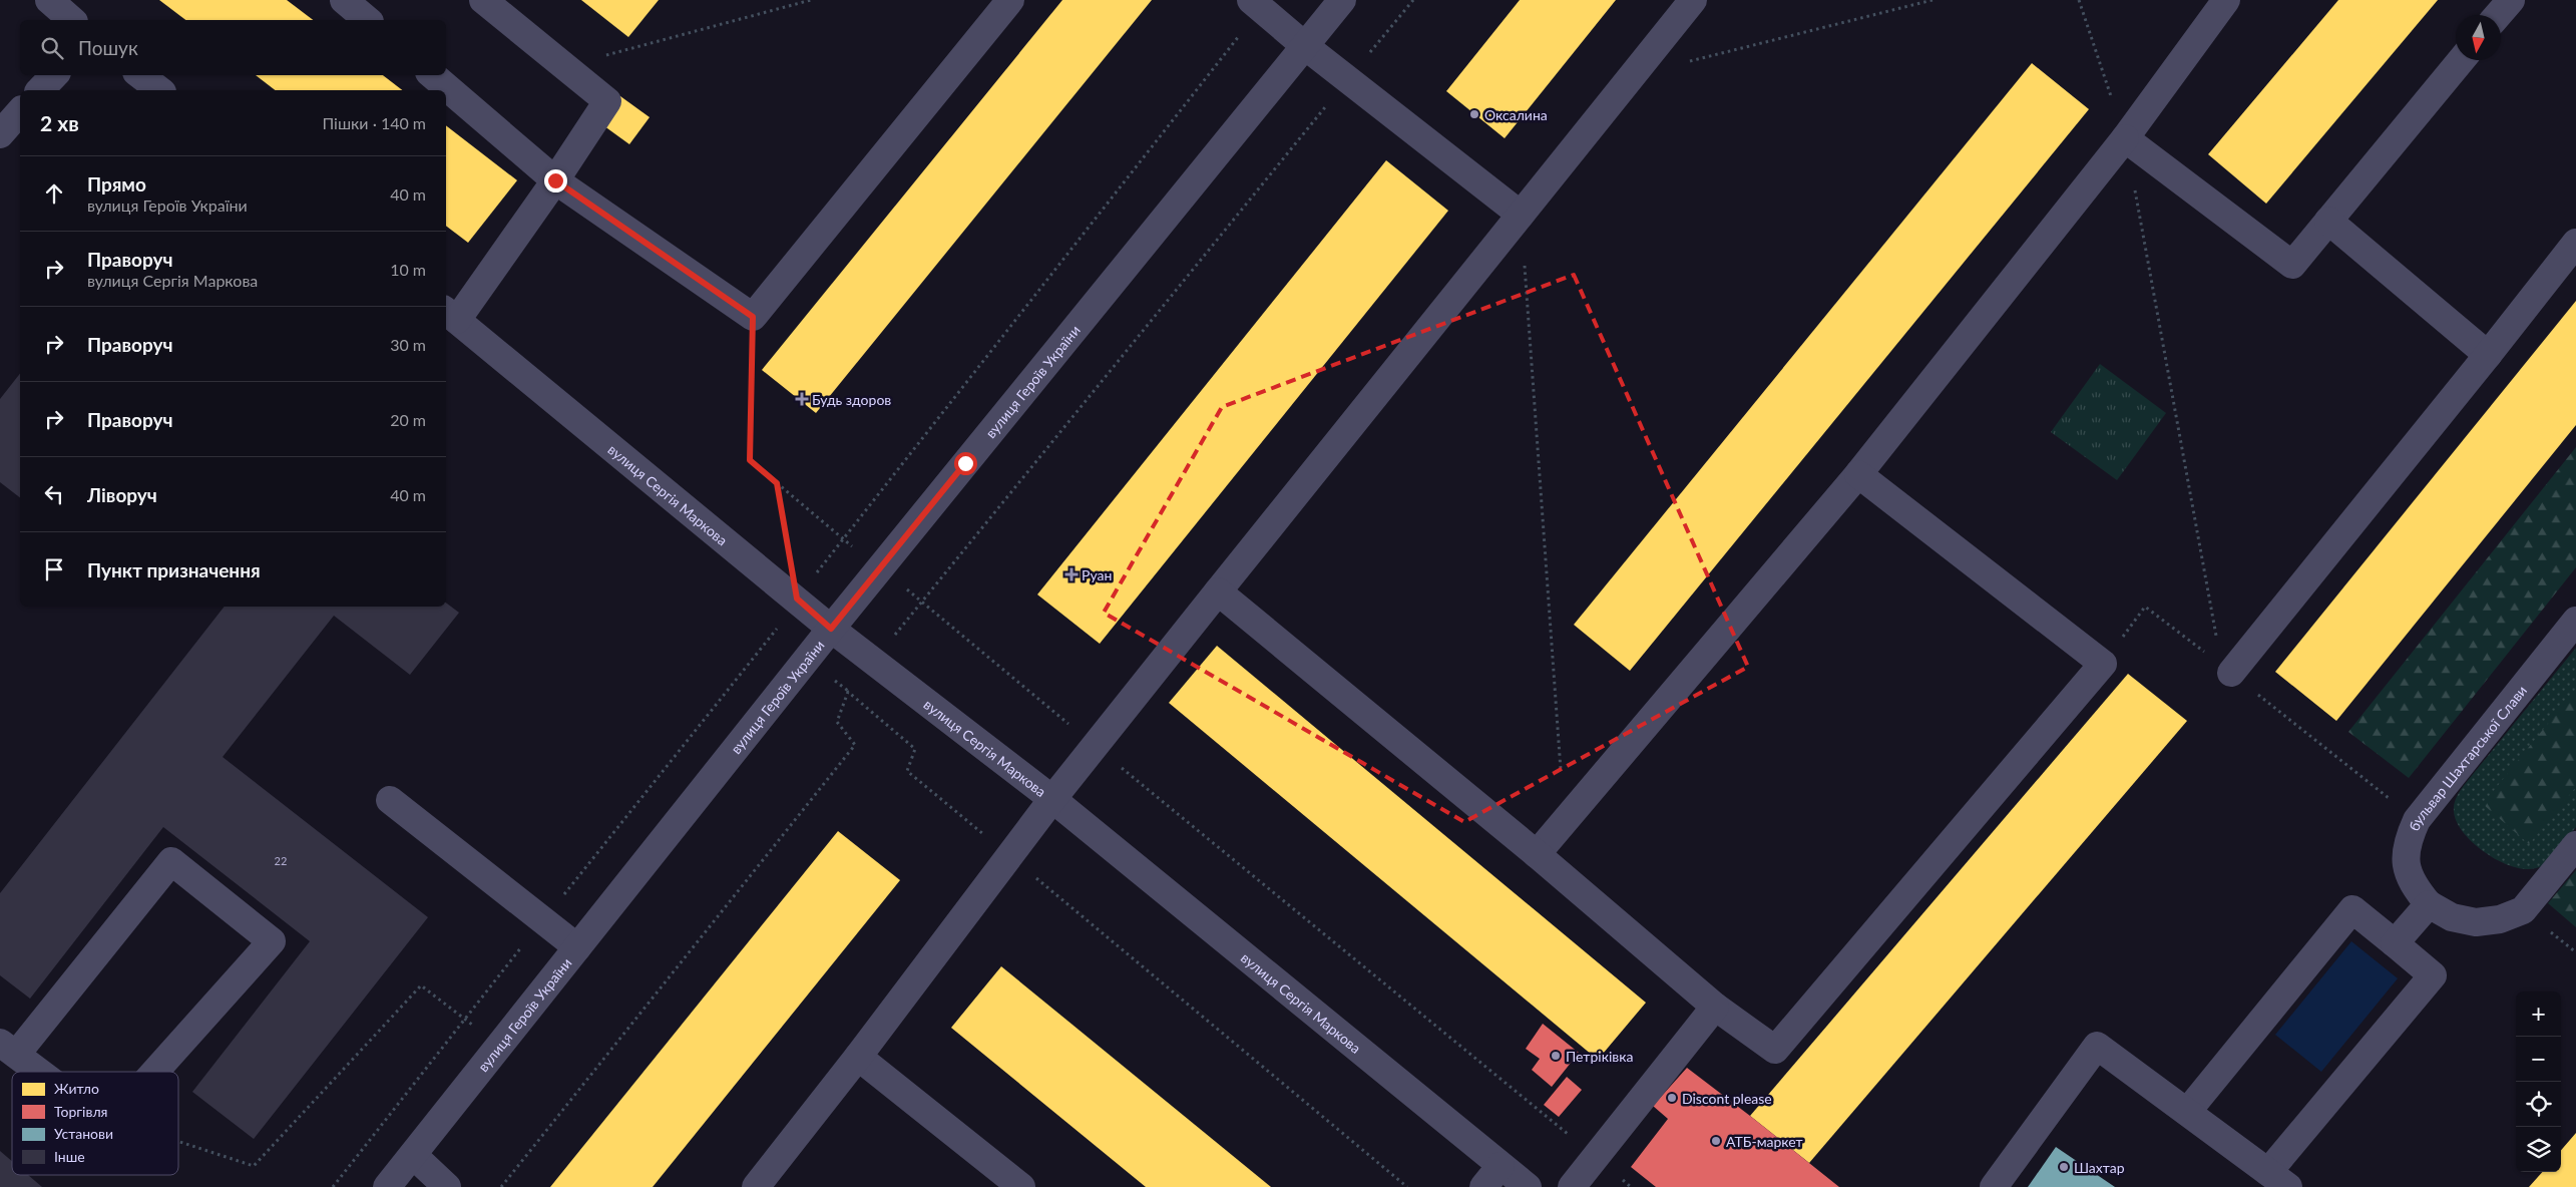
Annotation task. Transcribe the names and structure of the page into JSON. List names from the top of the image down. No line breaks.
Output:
{"streets":{"street":["вулиця Героїв України","вулиця Сергія Маркова","бульвар Шахтарської Слави"]},"crossings":[["вулиця Героїв України","вулиця Сергія Маркова"]],"places":{"other":["Оксалина","Петріківка","Discont please","АТБ-маркет","Шахтар"],"health":["Будь здоров","Руан"]},"house_numbers":["22"],"legend":["Житло","Торгівля","Установи","Інше"],"north":"bottom","page":{"search":"Пошук","heading":["2 хв","Пішки · 140 m"],"list":[["Прямо","вулиця Героїв України","40 m"],["Праворуч","вулиця Сергія Маркова","10 m"],["Праворуч","30 m"],["Праворуч","20 m"],["Ліворуч","40 m"],"Пункт призначення"],"map_buttons":["+","−"]}}
